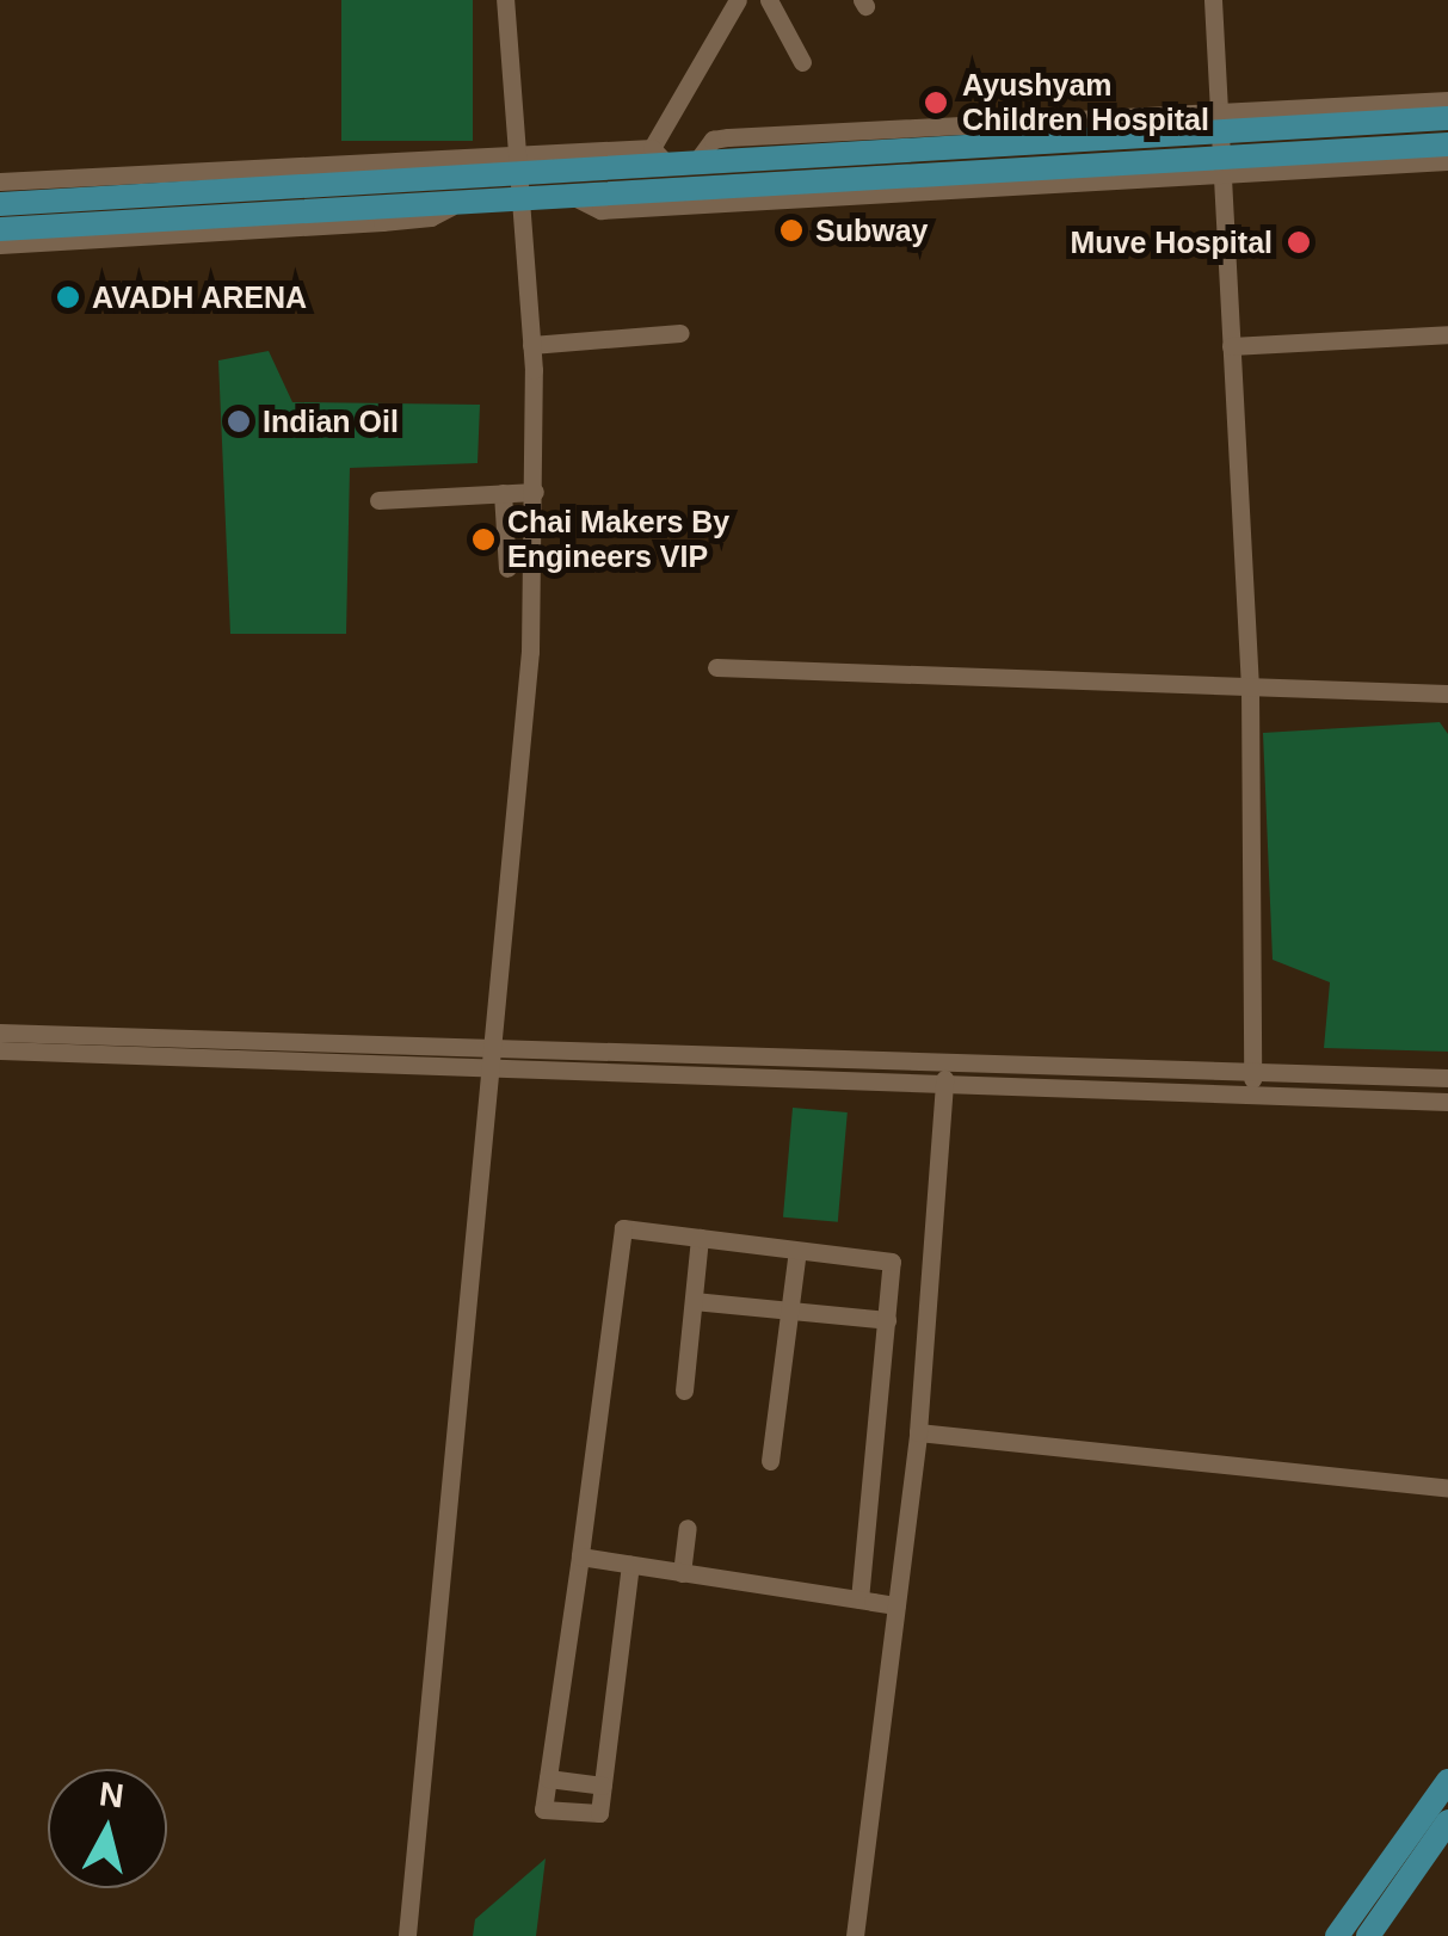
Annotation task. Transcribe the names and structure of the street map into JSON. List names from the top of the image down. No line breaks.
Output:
{"places":["Ayushyam Children Hospital","Subway","Muve Hospital","AVADH ARENA","Indian Oil","Chai Makers By Engineers VIP"],"north":"top"}
